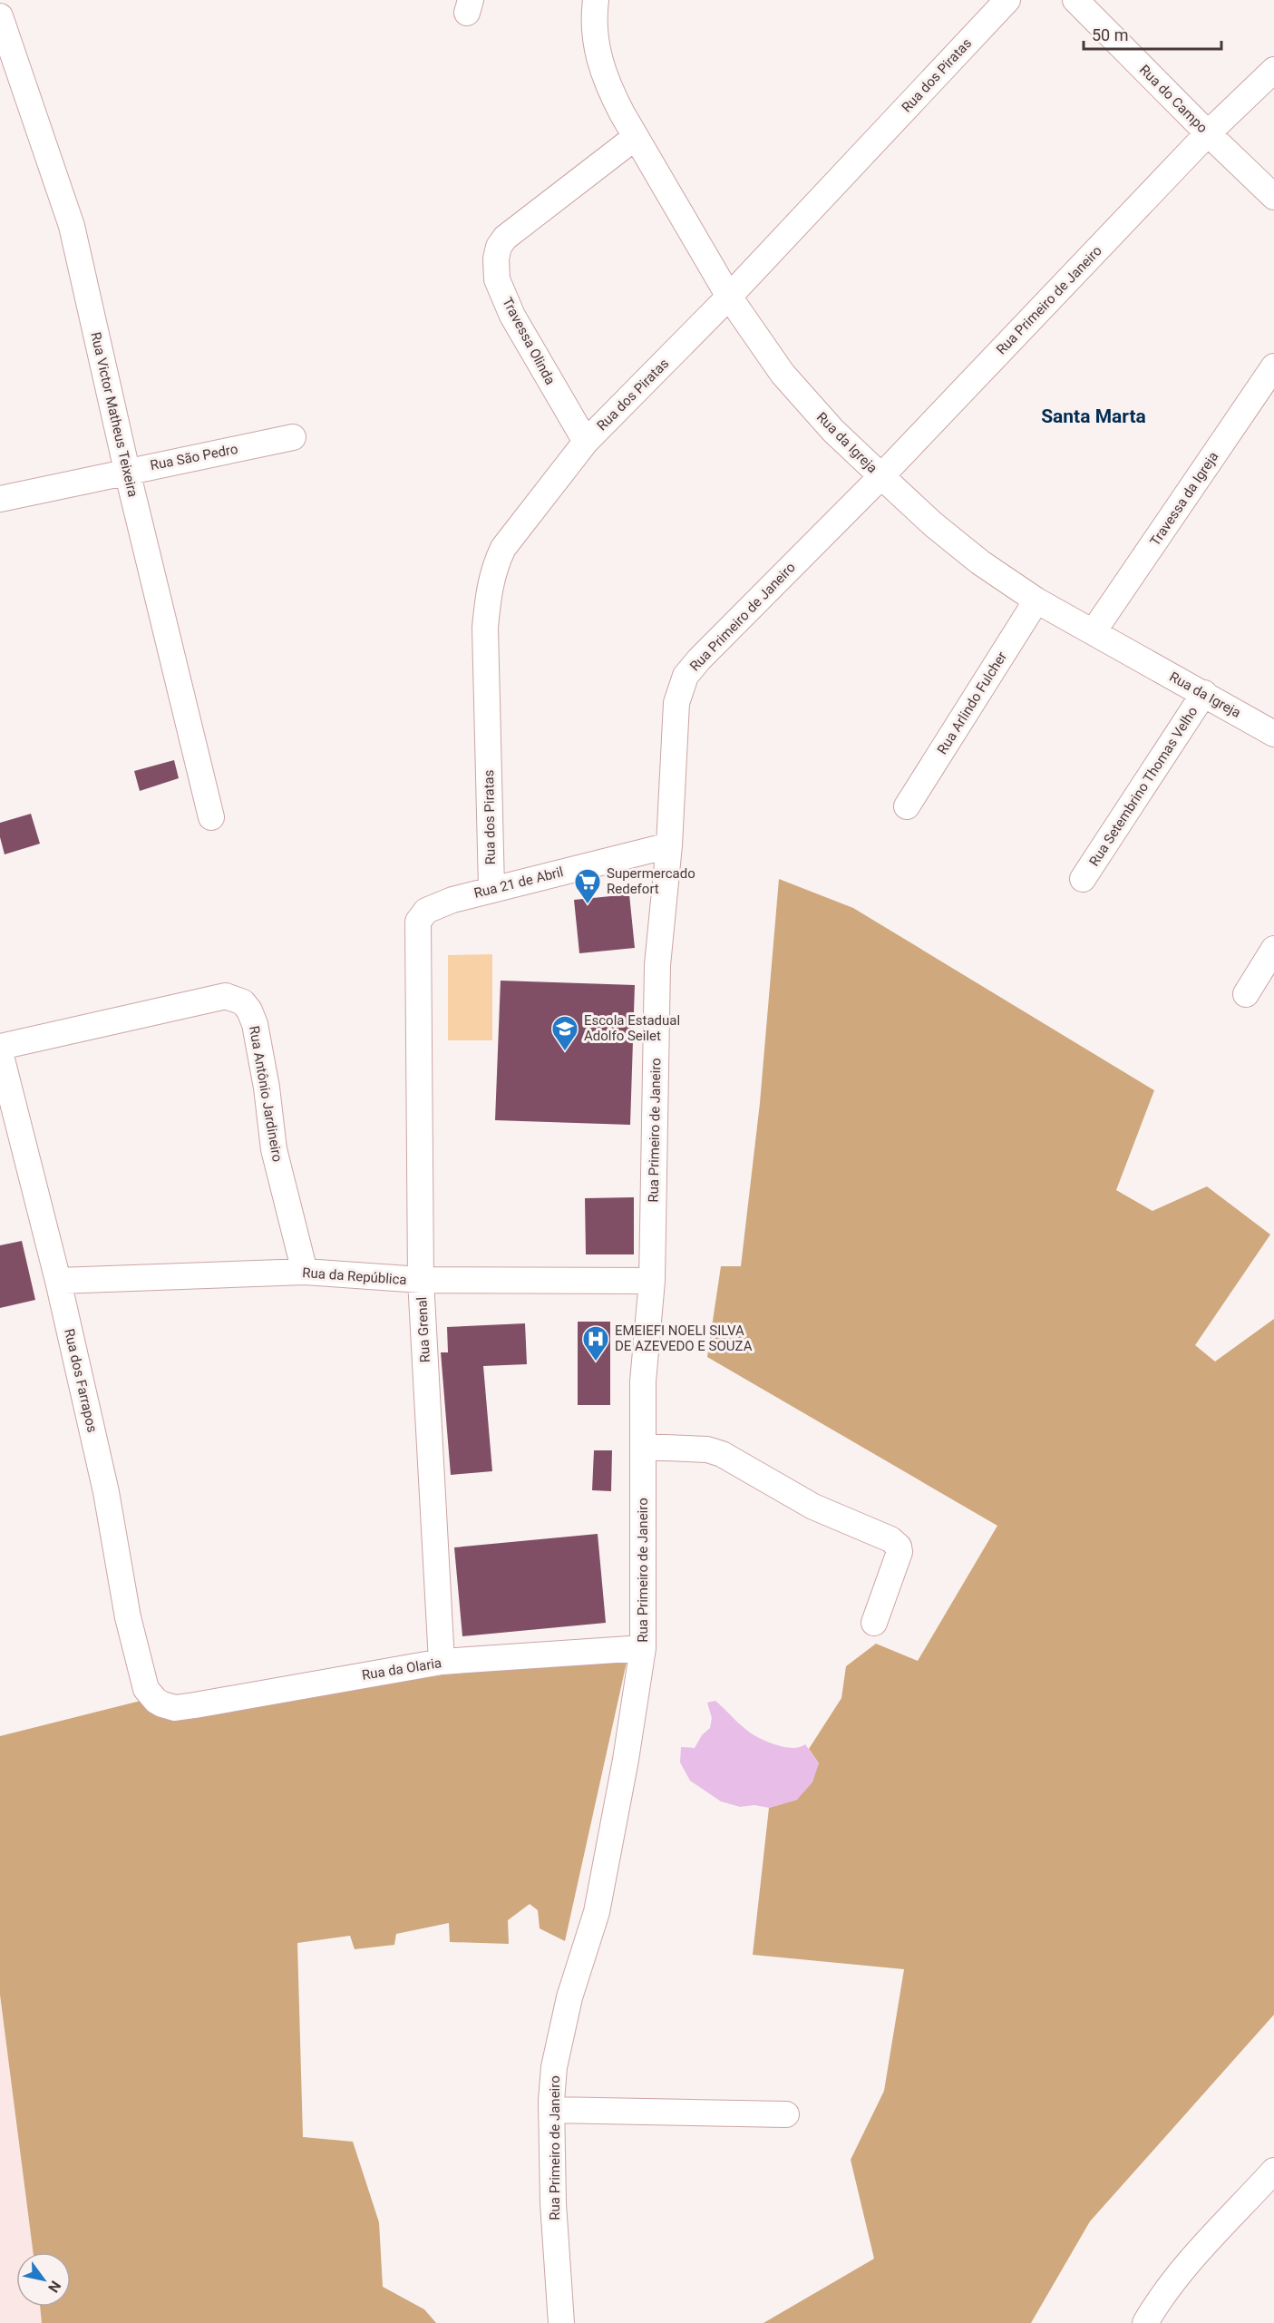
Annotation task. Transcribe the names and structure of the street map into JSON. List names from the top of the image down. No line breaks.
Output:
{"streets":{"street":["Rua dos Piratas","Rua do Campo","Rua Primeiro de Janeiro","Travessa Olinda","Rua Victor Matheus Teixeira","Rua da Igreja","Rua São Pedro","Travessa da Igreja","Rua Arlindo Fulcher","Rua Setembrino Thomas Velho","Rua 21 de Abril","Rua Antônio Jardineiro","Rua da República","Rua Grenal","Rua dos Farrapos","Rua da Olaria"]},"crossings":[["Rua dos Piratas","Travessa Olinda"],["Rua dos Piratas","Rua da Igreja"],["Rua dos Piratas","Rua 21 de Abril"],["Rua do Campo","Rua Primeiro de Janeiro"],["Rua Primeiro de Janeiro","Rua da Igreja"],["Rua Primeiro de Janeiro","Rua 21 de Abril"],["Rua Primeiro de Janeiro","Rua da República"],["Rua Primeiro de Janeiro","Rua da Olaria"],["Travessa Olinda","Rua da Igreja"],["Rua Victor Matheus Teixeira","Rua São Pedro"],["Rua da Igreja","Travessa da Igreja"],["Rua da Igreja","Rua Arlindo Fulcher"],["Rua da Igreja","Rua Setembrino Thomas Velho"],["Rua 21 de Abril","Rua Grenal"],["Rua Antônio Jardineiro","Rua da República"],["Rua da República","Rua Grenal"],["Rua da República","Rua dos Farrapos"],["Rua Grenal","Rua da Olaria"],["Rua dos Farrapos","Rua da Olaria"]],"districts":["Santa Marta"],"places":{"supermarket":["Supermercado Redefort"],"school or university":["Escola Estadual Adolfo Seilet"],"hospital":["EMEIEFI NOELI SILVA DE AZEVEDO E SOUZA"]},"scale_bar":"50 m","north":"bottom right"}
